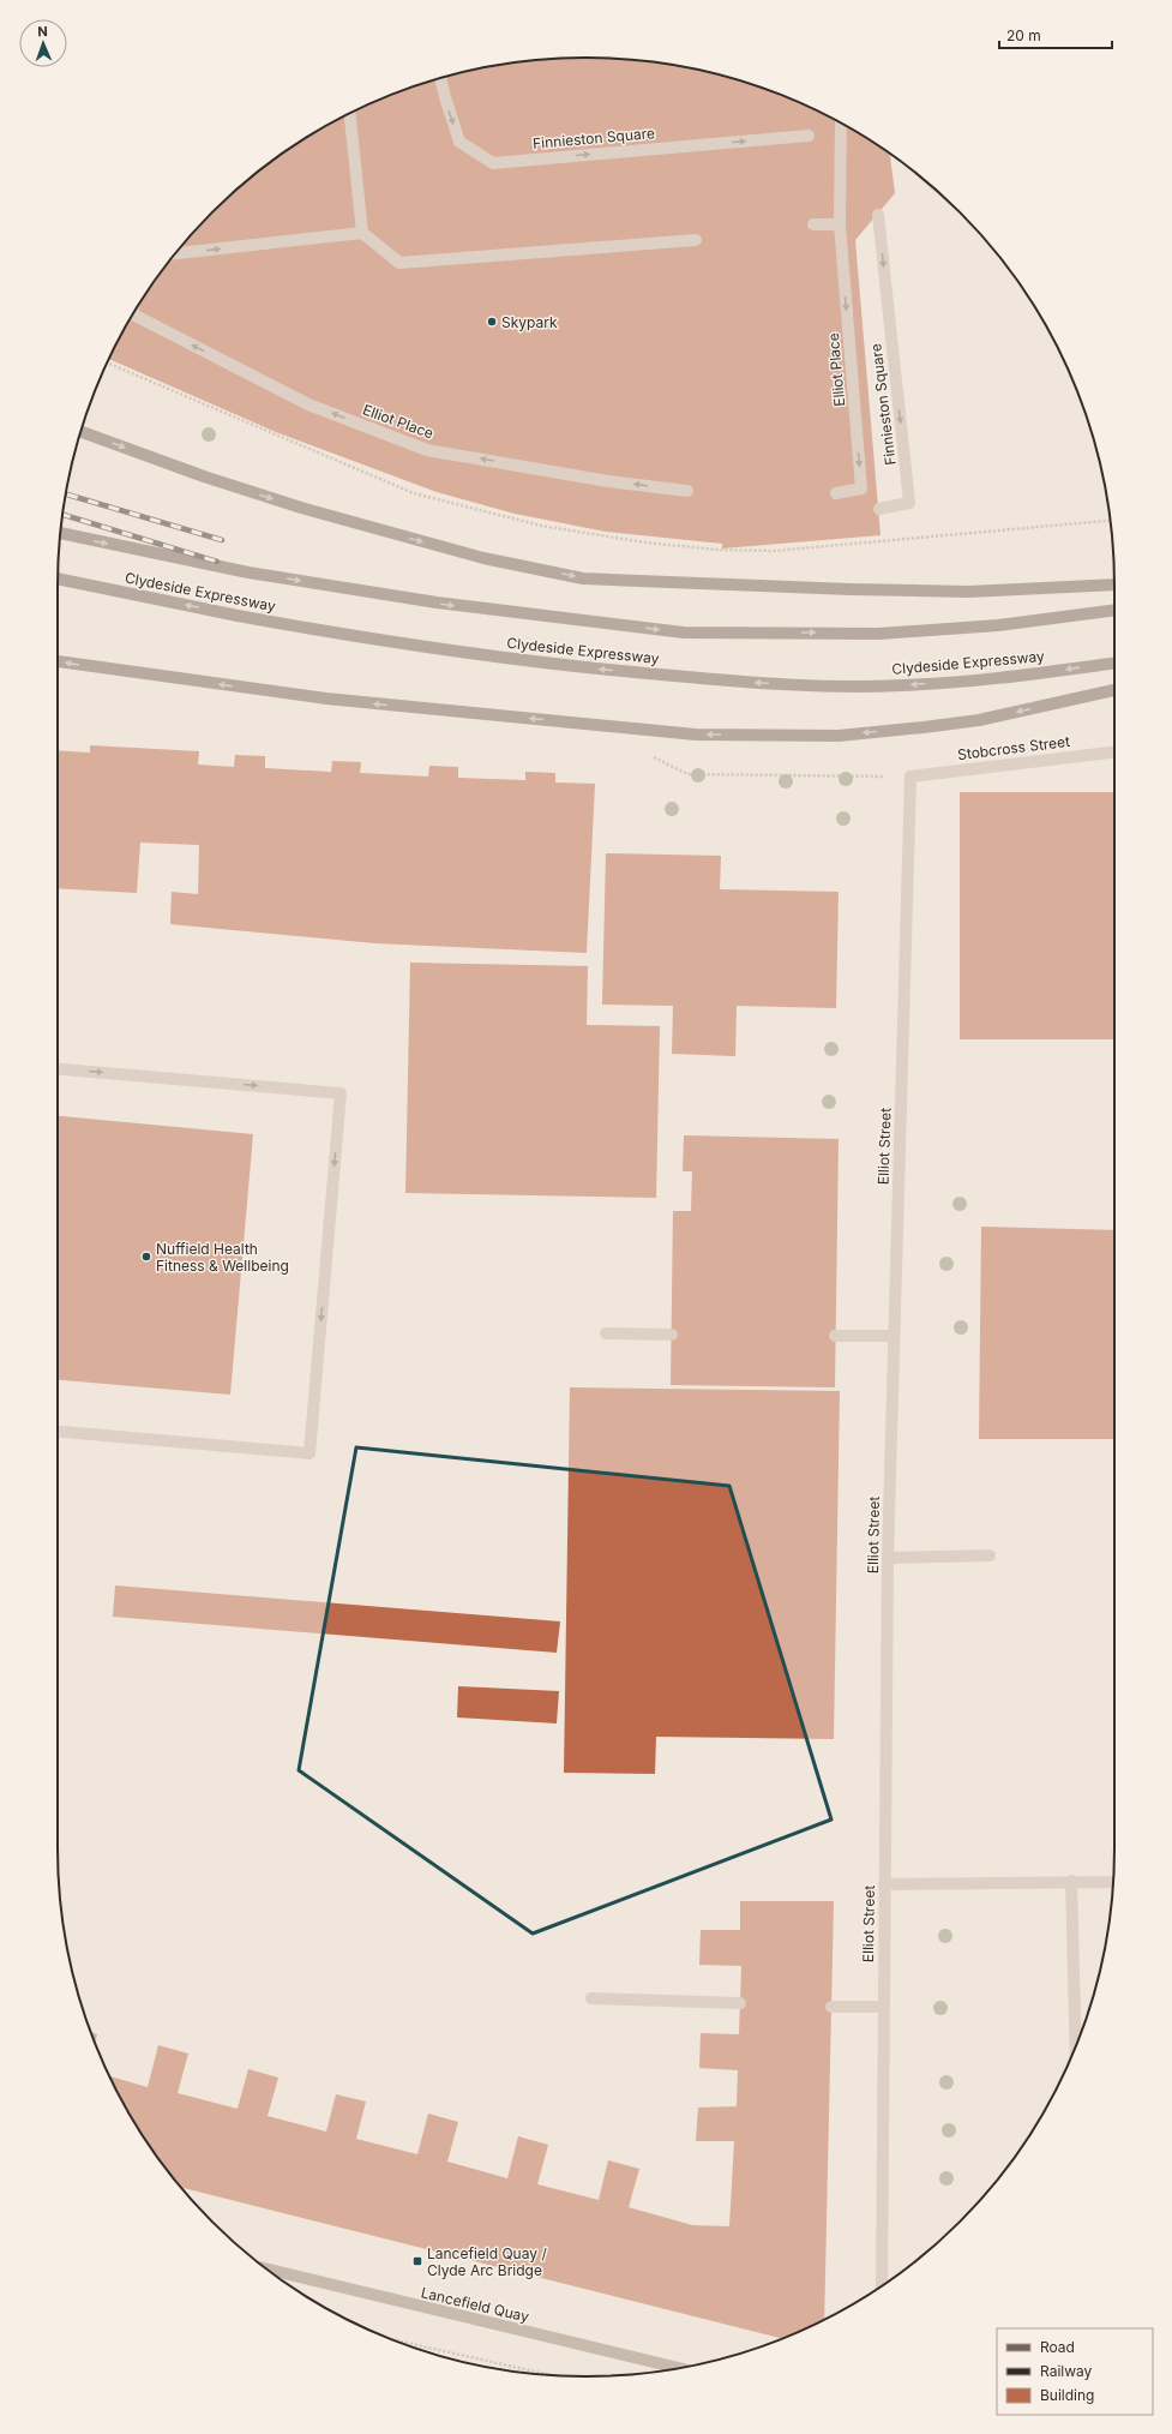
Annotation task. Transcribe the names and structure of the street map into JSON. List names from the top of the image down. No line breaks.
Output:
{"streets":{"main road":["Clydeside Expressway"],"street":["Finnieston Square","Elliot Place","Stobcross Street","Elliot Street","Lancefield Quay"]},"crossings":[["Stobcross Street","Elliot Street"]],"places":{"other":["Skypark","Nuffield Health Fitness & Wellbeing"],"transit":["Lancefield Quay / Clyde Arc Bridge"]},"legend":["Road","Railway","Building"],"scale_bar":"20 m","north":"top"}
